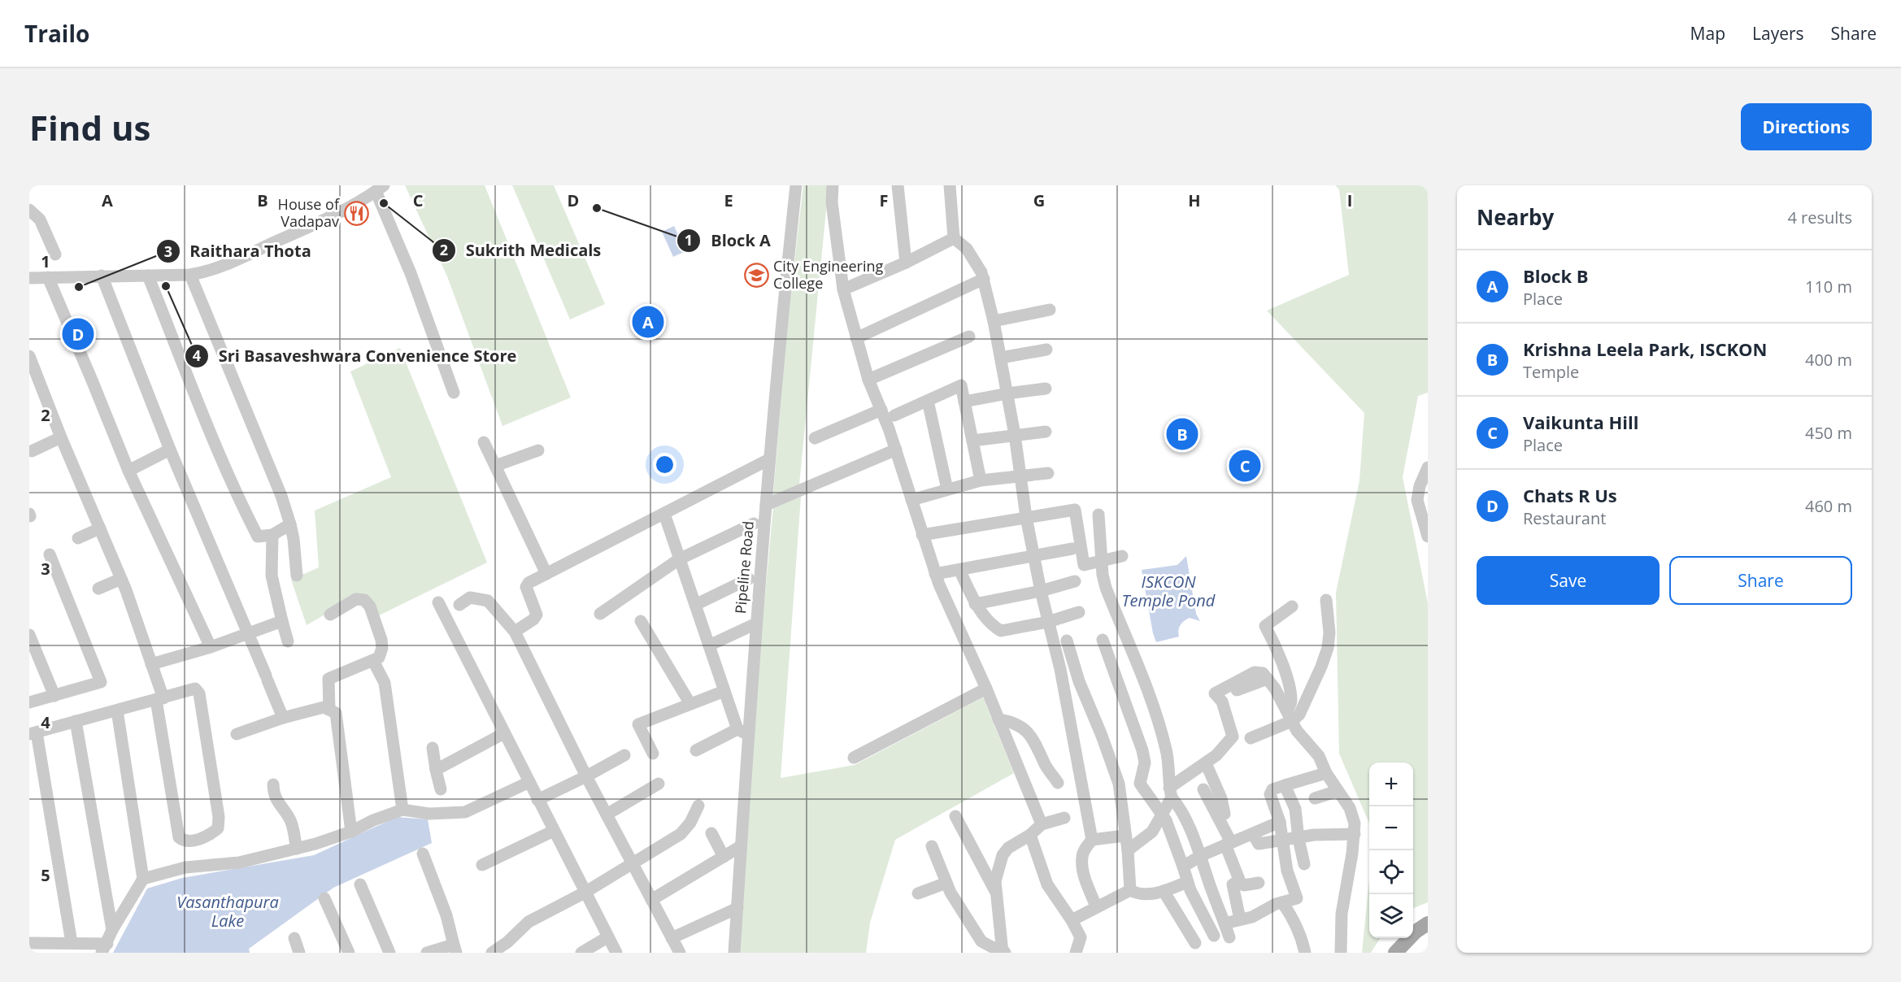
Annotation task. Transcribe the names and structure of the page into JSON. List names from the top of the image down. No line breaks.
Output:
{"streets":{"street":["Pipeline Road"]},"water":["ISKCON Temple Pond","Vasanthapura Lake"],"places":{"other":["Sukrith Medicals","Block A","Sri Basaveshwara Convenience Store","Raithara Thota"],"restaurant":["House of Vadapav"],"school or university":["City Engineering College"]},"page":{"header":"Trailo","nav":["Map","Layers","Share"],"buttons":["Directions",["Save","Share"]],"title":"Find us","heading":["Nearby","4 results"],"list":[{"mark":"A","name":"Block B","note":"Place","value":"110 m"},{"mark":"B","name":"Krishna Leela Park, ISCKON","note":"Temple","value":"400 m"},{"mark":"C","name":"Vaikunta Hill","note":"Place","value":"450 m"},{"mark":"D","name":"Chats R Us","note":"Restaurant","value":"460 m"}],"pins":["A","D","B","C"],"map_buttons":["+","−"]},"grid":{"columns":["A","B","C","D","E","F","G","H","I"],"rows":["1","2","3","4","5"]}}
